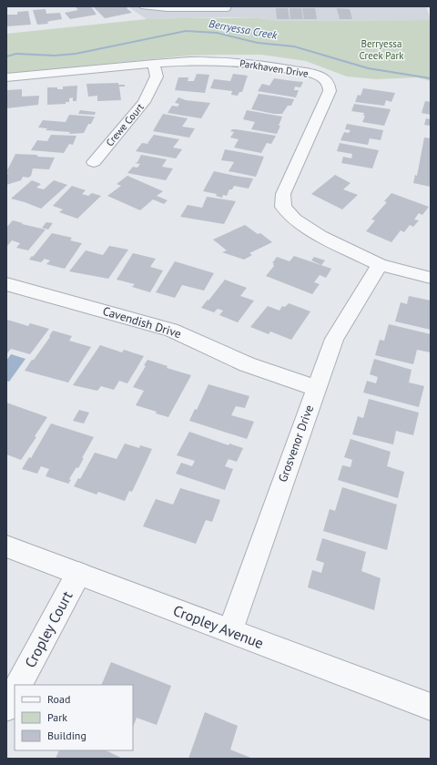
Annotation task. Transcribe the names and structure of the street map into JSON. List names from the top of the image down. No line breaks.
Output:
{"streets":{"street":["Parkhaven Drive","Crewe Court","Cavendish Drive","Grosvenor Drive","Cropley Avenue","Cropley Court"]},"crossings":[["Parkhaven Drive","Crewe Court"],["Parkhaven Drive","Grosvenor Drive"],["Cavendish Drive","Grosvenor Drive"],["Grosvenor Drive","Cropley Avenue"],["Cropley Avenue","Cropley Court"]],"water":["Berryessa Creek"],"parks":["Berryessa Creek Park"],"legend":["Road","Park","Building"]}
